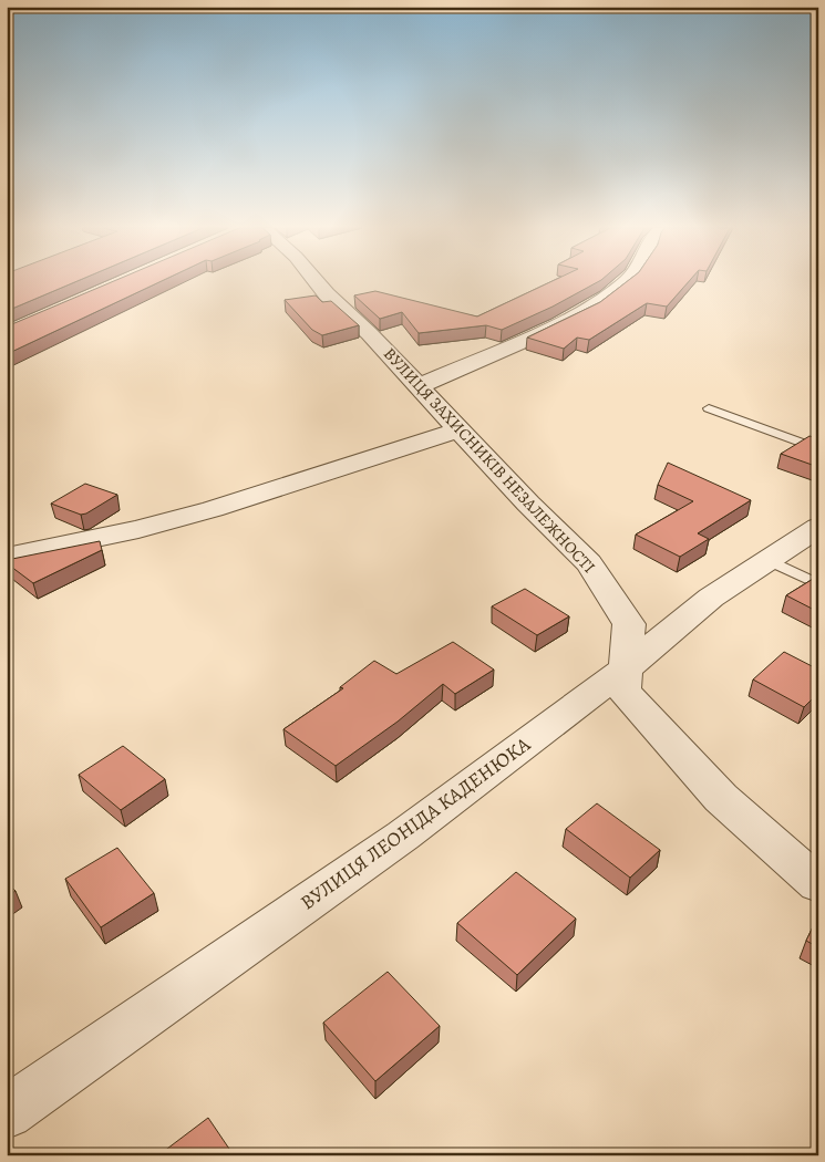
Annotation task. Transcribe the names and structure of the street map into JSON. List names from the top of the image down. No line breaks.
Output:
{"streets":{"street":["ВУЛИЦЯ ЗАХИСНИКІВ НЕЗАЛЕЖНОСТІ","ВУЛИЦЯ ЛЕОНІДА КАДЕНЮКА"]},"crossings":[["ВУЛИЦЯ ЗАХИСНИКІВ НЕЗАЛЕЖНОСТІ","ВУЛИЦЯ ЛЕОНІДА КАДЕНЮКА"]]}
